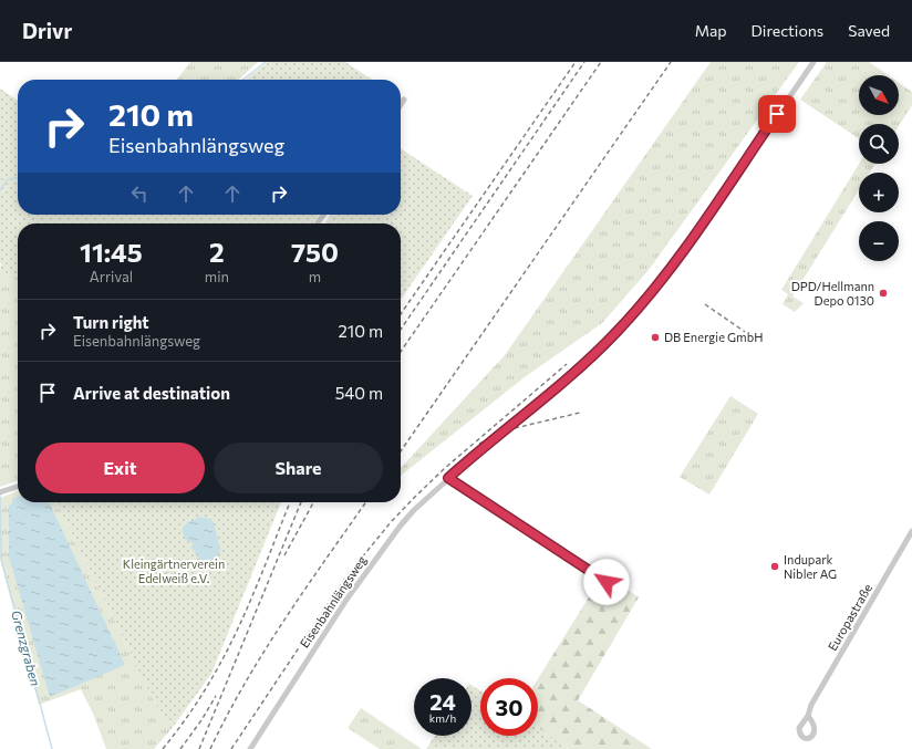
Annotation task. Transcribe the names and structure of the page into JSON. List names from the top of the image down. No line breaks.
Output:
{"streets":{"street":["Eisenbahnlängsweg","Europastraße"]},"water":["Grenzgraben"],"parks":["Kleingärtnerverein Edelweiß e.V."],"places":["DPD/Hellmann Depo 0130","DB Energie GmbH","Indupark Nibler AG"],"north":"bottom right","page":{"header":"Drivr","nav":["Map","Directions","Saved"],"map_buttons":["+","−"],"turn":["210 m","Eisenbahnlängsweg"],"eta":["11:45","Arrival","2","min","750","m"],"list":[{"name":"Turn right","note":"Eisenbahnlängsweg","value":"210 m"},{"name":"Arrive at destination","value":"540 m"}],"buttons":["Exit","Share"],"speed":"24 km/h","limit":"30"}}
